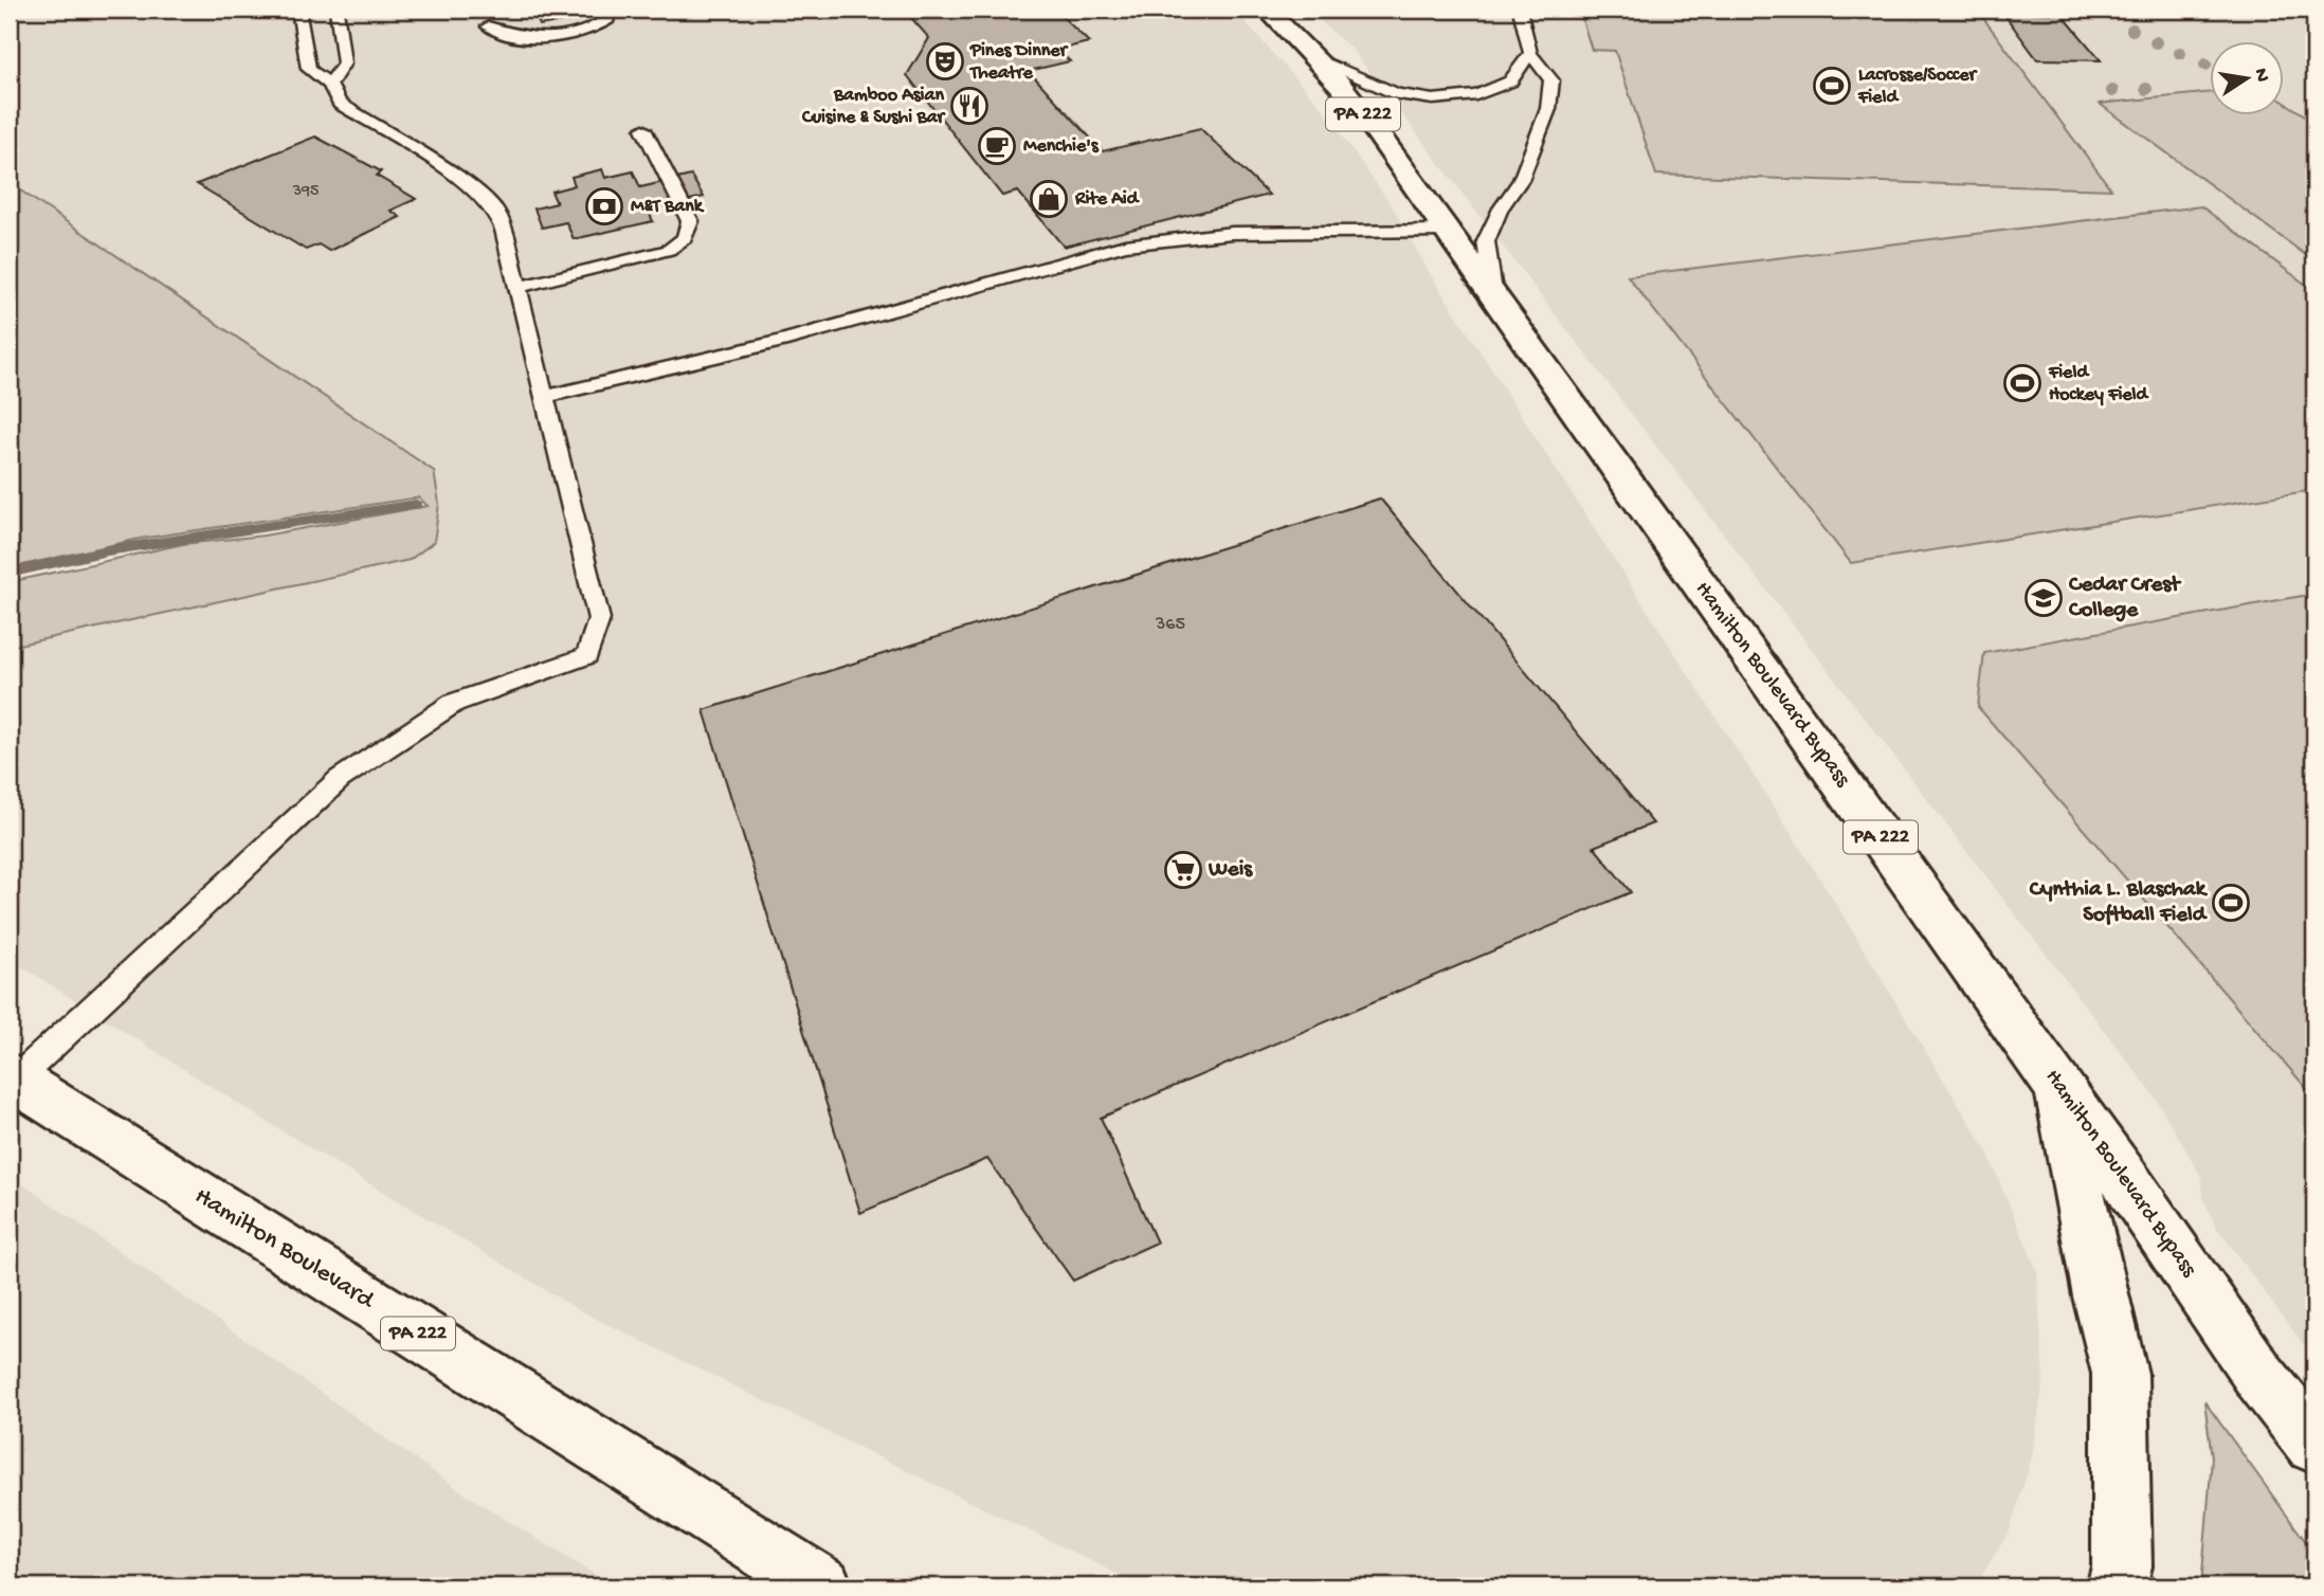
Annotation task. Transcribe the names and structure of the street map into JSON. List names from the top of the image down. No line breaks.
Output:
{"streets":{"main road":["PA 222","Hamilton Boulevard Bypass","Hamilton Boulevard"]},"places":{"theatre":["Pines Dinner Theatre"],"sports":["Lacrosse/Soccer Field","Field Hockey Field","Cynthia L. Blaschak Softball Field"],"restaurant":["Bamboo Asian Cuisine & Sushi Bar"],"cafe":["Menchie's"],"shop":["Rite Aid"],"bank":["M&T Bank"],"school or university":["Cedar Crest College"],"supermarket":["Weis"]},"house_numbers":["395","365"],"north":"right"}
